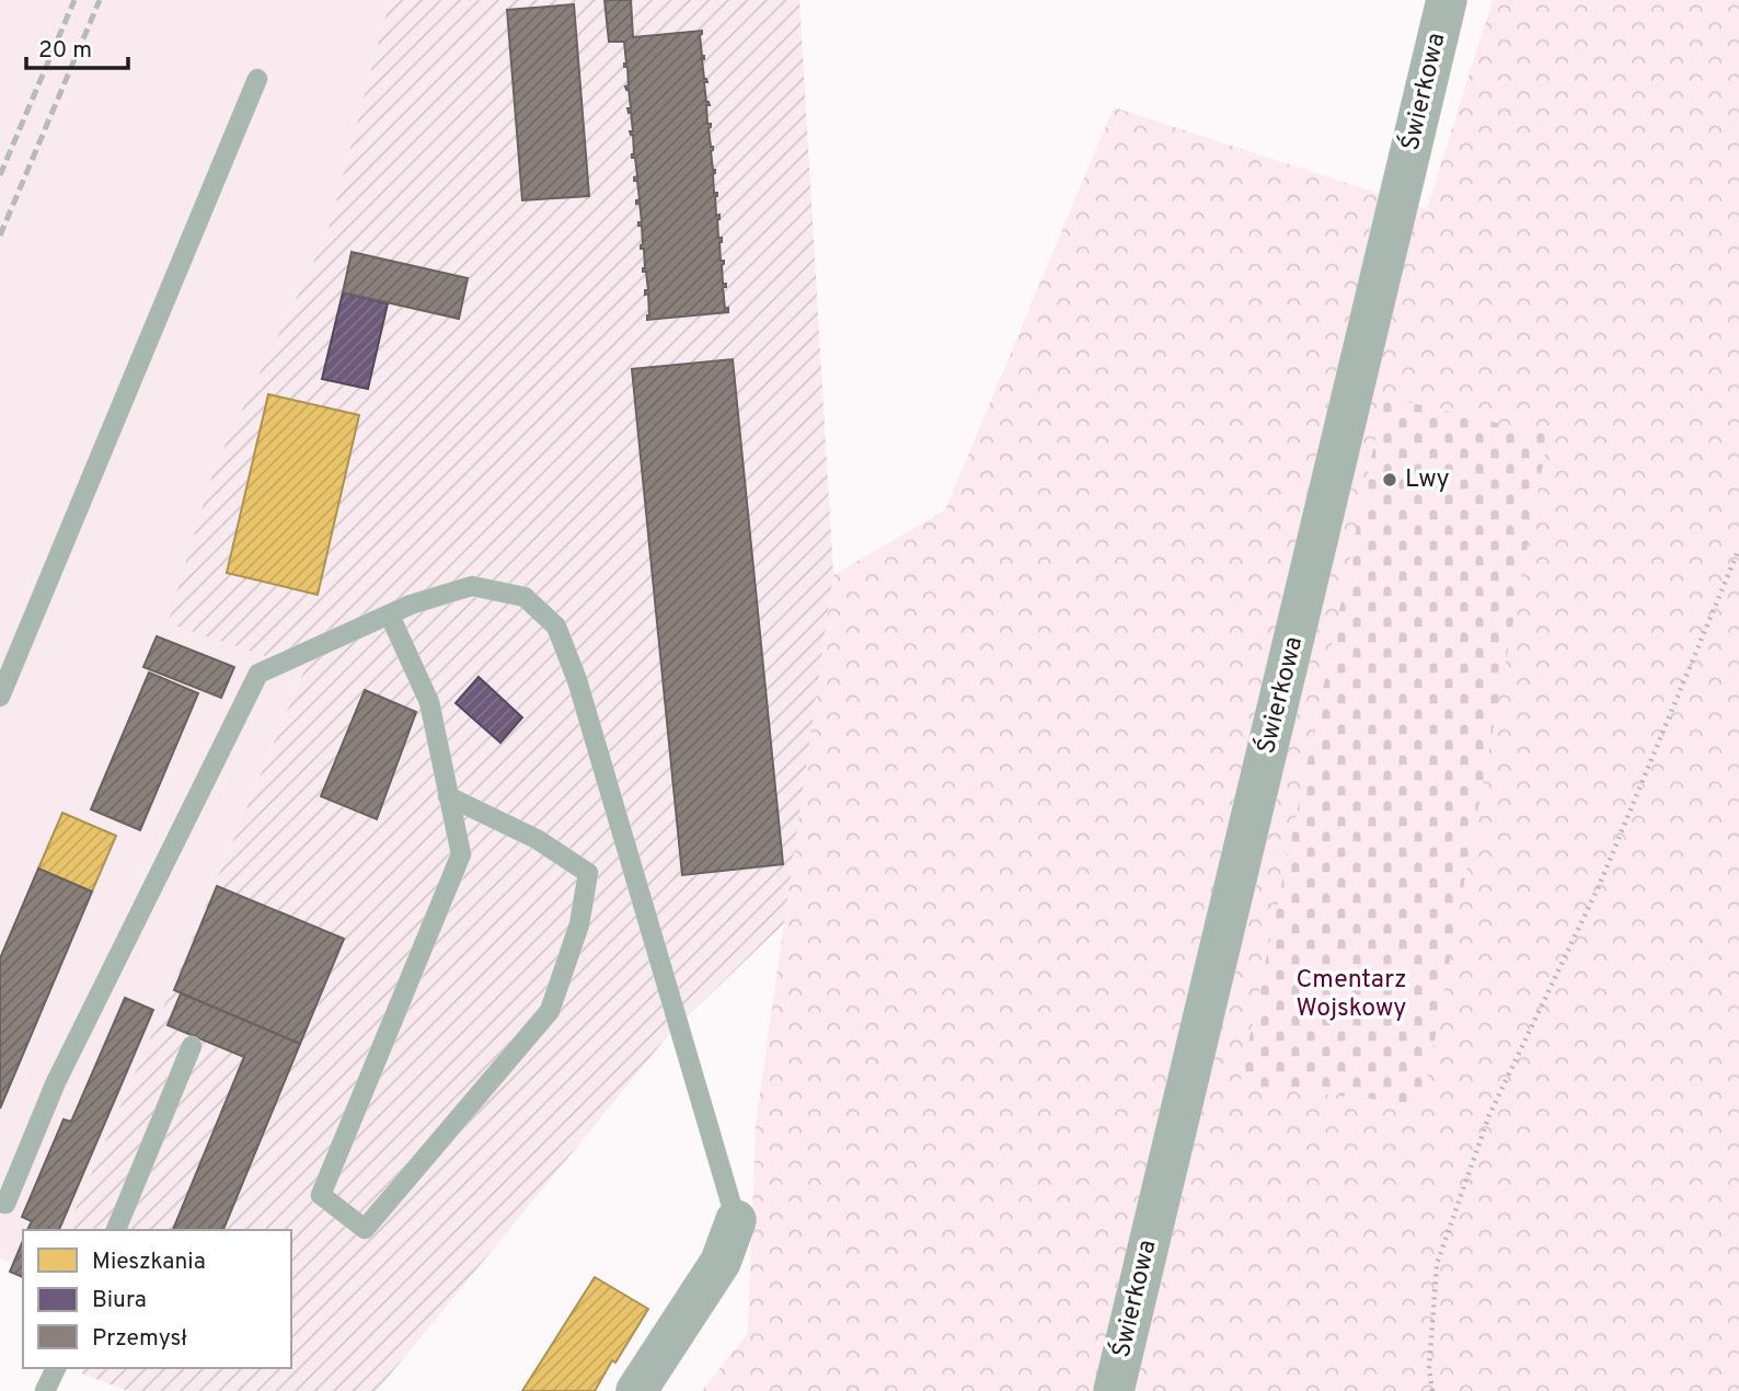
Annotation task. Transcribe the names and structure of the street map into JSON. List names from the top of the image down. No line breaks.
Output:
{"streets":{"street":["Świerkowa"]},"parks":["Cmentarz Wojskowy"],"places":["Lwy"],"legend":["Mieszkania","Biura","Przemysł"],"scale_bar":"20 m"}
